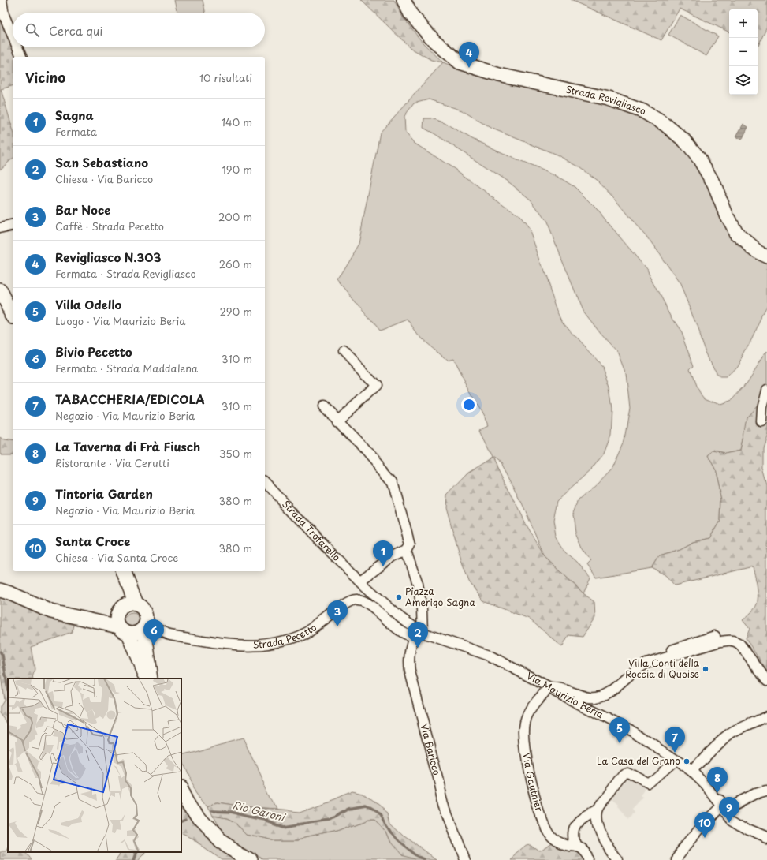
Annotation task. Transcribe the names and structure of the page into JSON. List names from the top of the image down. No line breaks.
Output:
{"streets":{"street":["Strada Revigliasco","Strada Trofarello","Strada Pecetto","Via Maurizio Beria","Via Baricco","Via Gauthier"]},"crossings":[["Strada Pecetto","Via Maurizio Beria"],["Strada Pecetto","Via Baricco"],["Via Maurizio Beria","Via Baricco"],["Via Maurizio Beria","Via Gauthier"]],"water":["Rio Garoni"],"places":["Piazza Amerigo Sagna","Villa Conti della Roccia di Quoise","La Casa del Grano"],"page":{"map_buttons":["+","−"],"search":"Cerca qui","pins":["4","1","3","6","2","5","7","8","9","10"],"heading":["Vicino","10 risultati"],"list":[{"mark":"1","name":"Sagna","note":"Fermata","value":"140 m"},{"mark":"2","name":"San Sebastiano","note":"Chiesa · Via Baricco","value":"190 m"},{"mark":"3","name":"Bar Noce","note":"Caffè · Strada Pecetto","value":"200 m"},{"mark":"4","name":"Revigliasco N.303","note":"Fermata · Strada Revigliasco","value":"260 m"},{"mark":"5","name":"Villa Odello","note":"Luogo · Via Maurizio Beria","value":"290 m"},{"mark":"6","name":"Bivio Pecetto","note":"Fermata · Strada Maddalena","value":"310 m"},{"mark":"7","name":"TABACCHERIA/EDICOLA","note":"Negozio · Via Maurizio Beria","value":"310 m"},{"mark":"8","name":"La Taverna di Frà Fiusch","note":"Ristorante · Via Cerutti","value":"350 m"},{"mark":"9","name":"Tintoria Garden","note":"Negozio · Via Maurizio Beria","value":"380 m"},{"mark":"10","name":"Santa Croce","note":"Chiesa · Via Santa Croce","value":"380 m"}]}}
